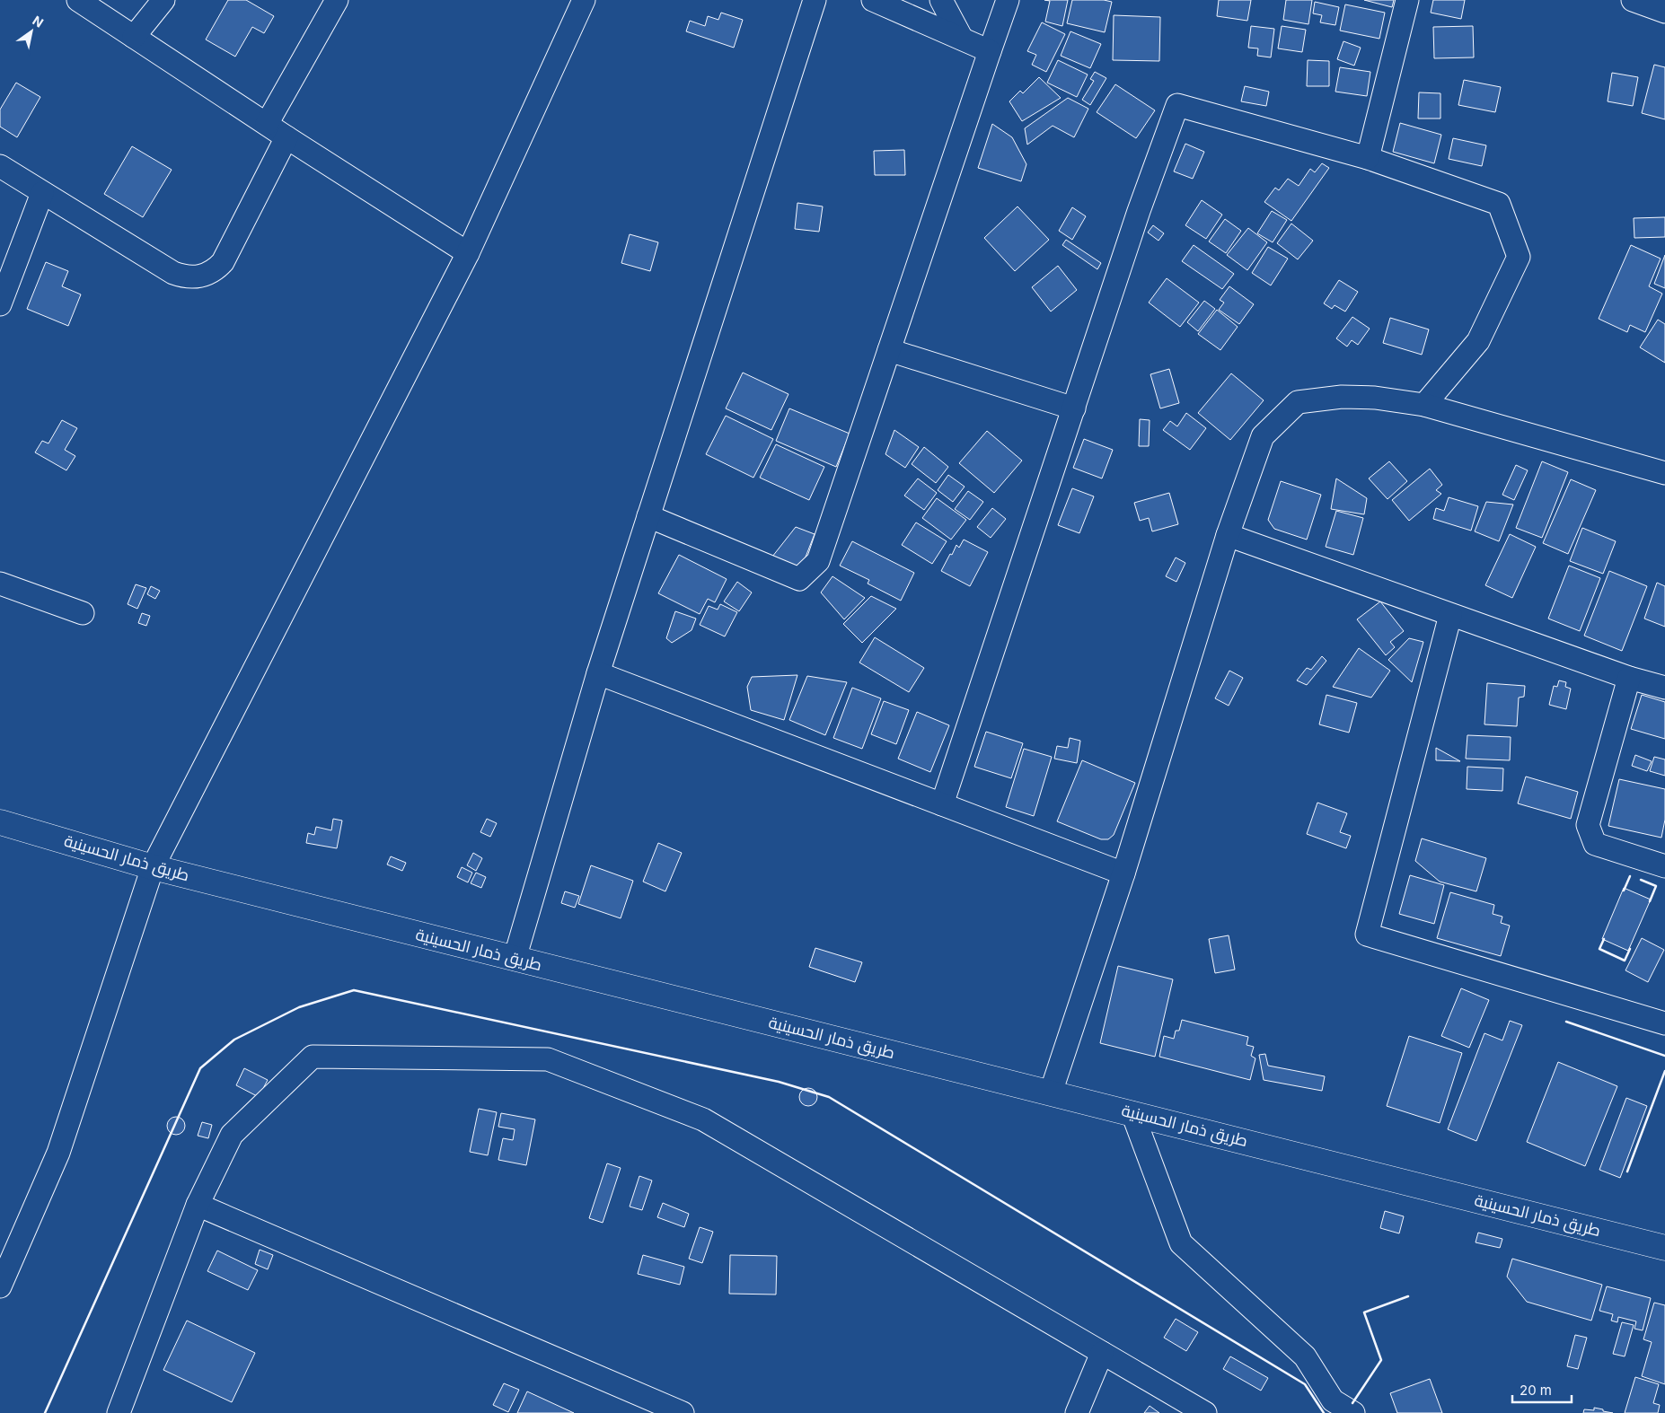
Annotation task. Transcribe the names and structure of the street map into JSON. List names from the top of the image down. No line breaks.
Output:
{"streets":{"main road":["طريق ذمار الحسينية"]},"scale_bar":"20 m","north":"top right"}
